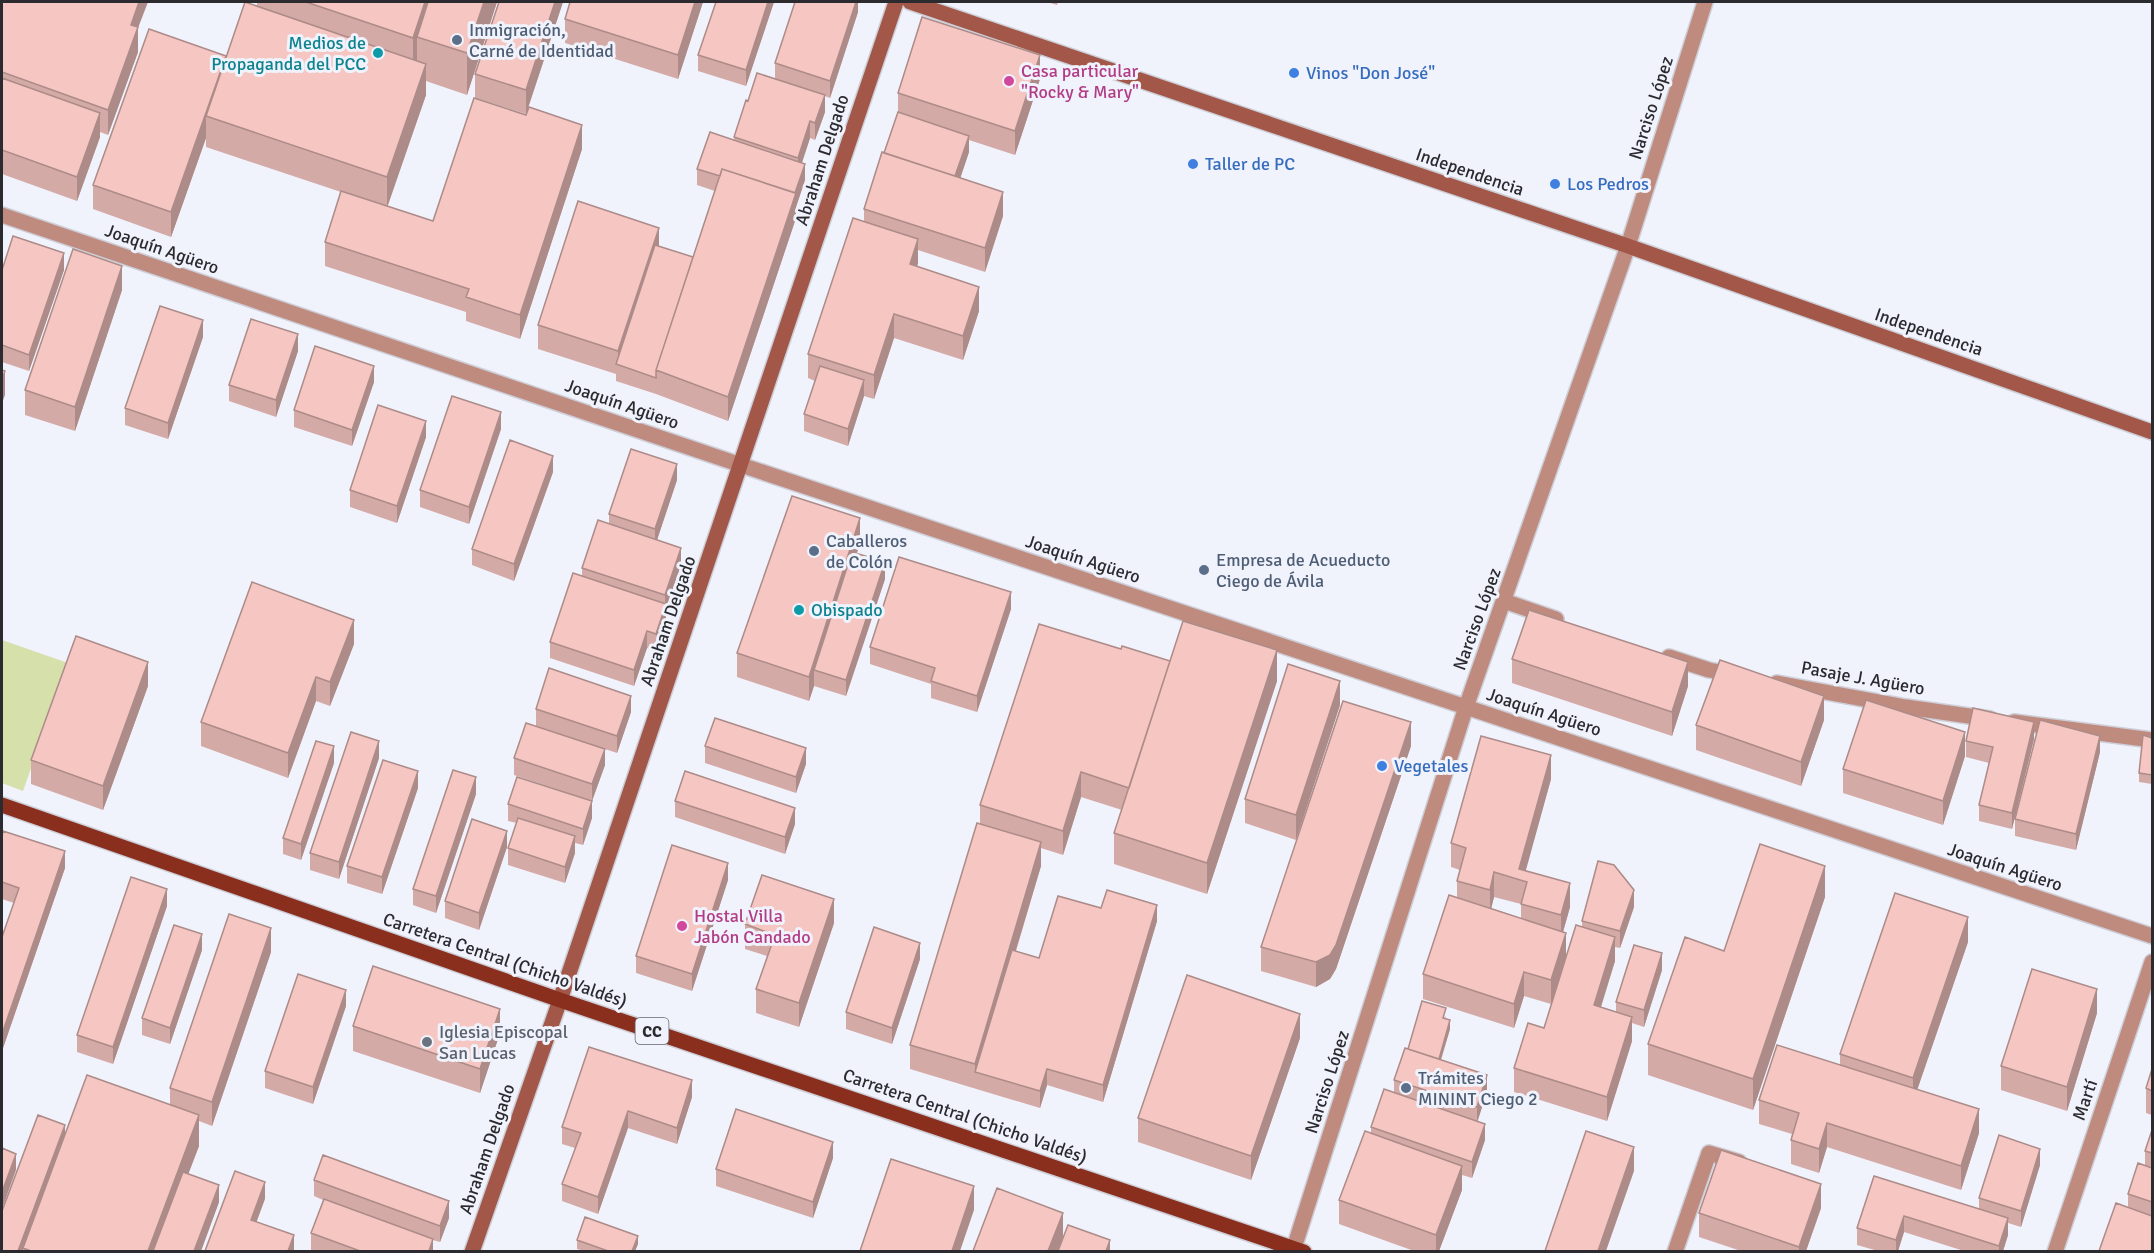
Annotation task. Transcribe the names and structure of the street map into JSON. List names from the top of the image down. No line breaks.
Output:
{"streets":{"main road":["Abraham Delgado","Independencia","Carretera Central (Chicho Valdés)","CC"],"street":["Narciso López","Joaquín Agüero","Pasaje J. Agüero","Martí"]},"crossings":[["Narciso López","Independencia"],["Narciso López","Joaquín Agüero"],["Narciso López","Carretera Central (Chicho Valdés)"],["Abraham Delgado","Joaquín Agüero"],["Abraham Delgado","Carretera Central (Chicho Valdés)"]],"places":["Inmigración, Carné de Identidad","Medios de Propaganda del PCC","Vinos \"Don José\"","Casa particular \"Rocky & Mary\"","Taller de PC","Los Pedros","Caballeros de Colón","Empresa de Acueducto Ciego de Ávila","Obispado","Vegetales","Hostal Villa Jabón Candado","Iglesia Episcopal San Lucas","Trámites MININT Ciego 2"]}
